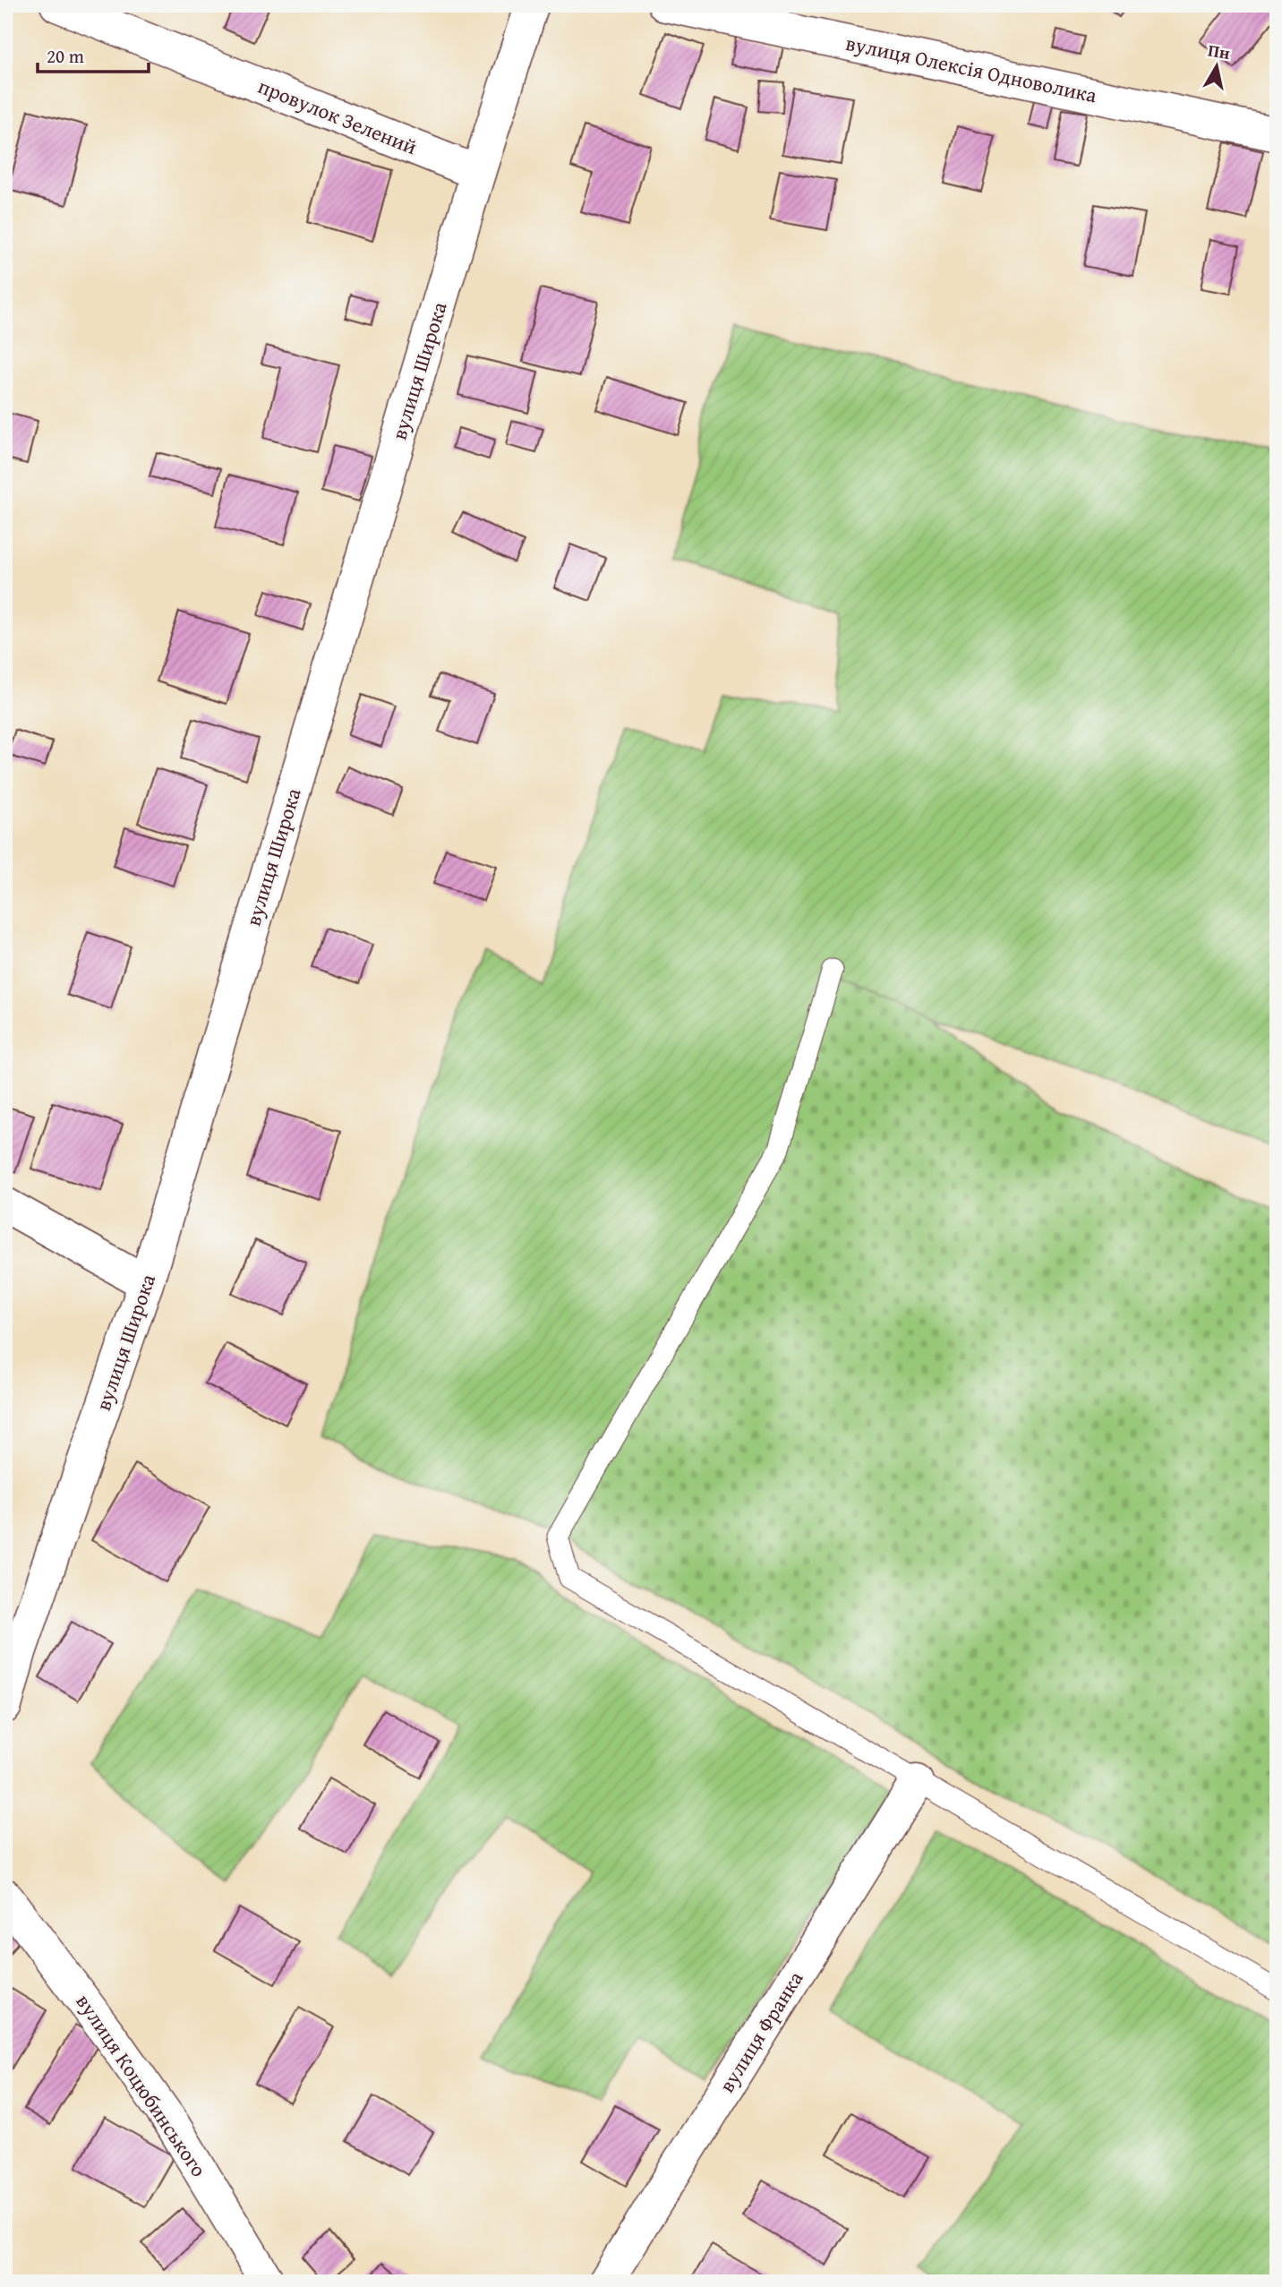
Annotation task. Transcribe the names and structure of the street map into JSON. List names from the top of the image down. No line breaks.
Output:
{"streets":{"street":["вулиця Олексія Одноволика","провулок Зелений","вулиця Широка","вулиця Франка","вулиця Коцюбинського"]},"crossings":[["провулок Зелений","вулиця Широка"]],"scale_bar":"20 m","north":"top"}
